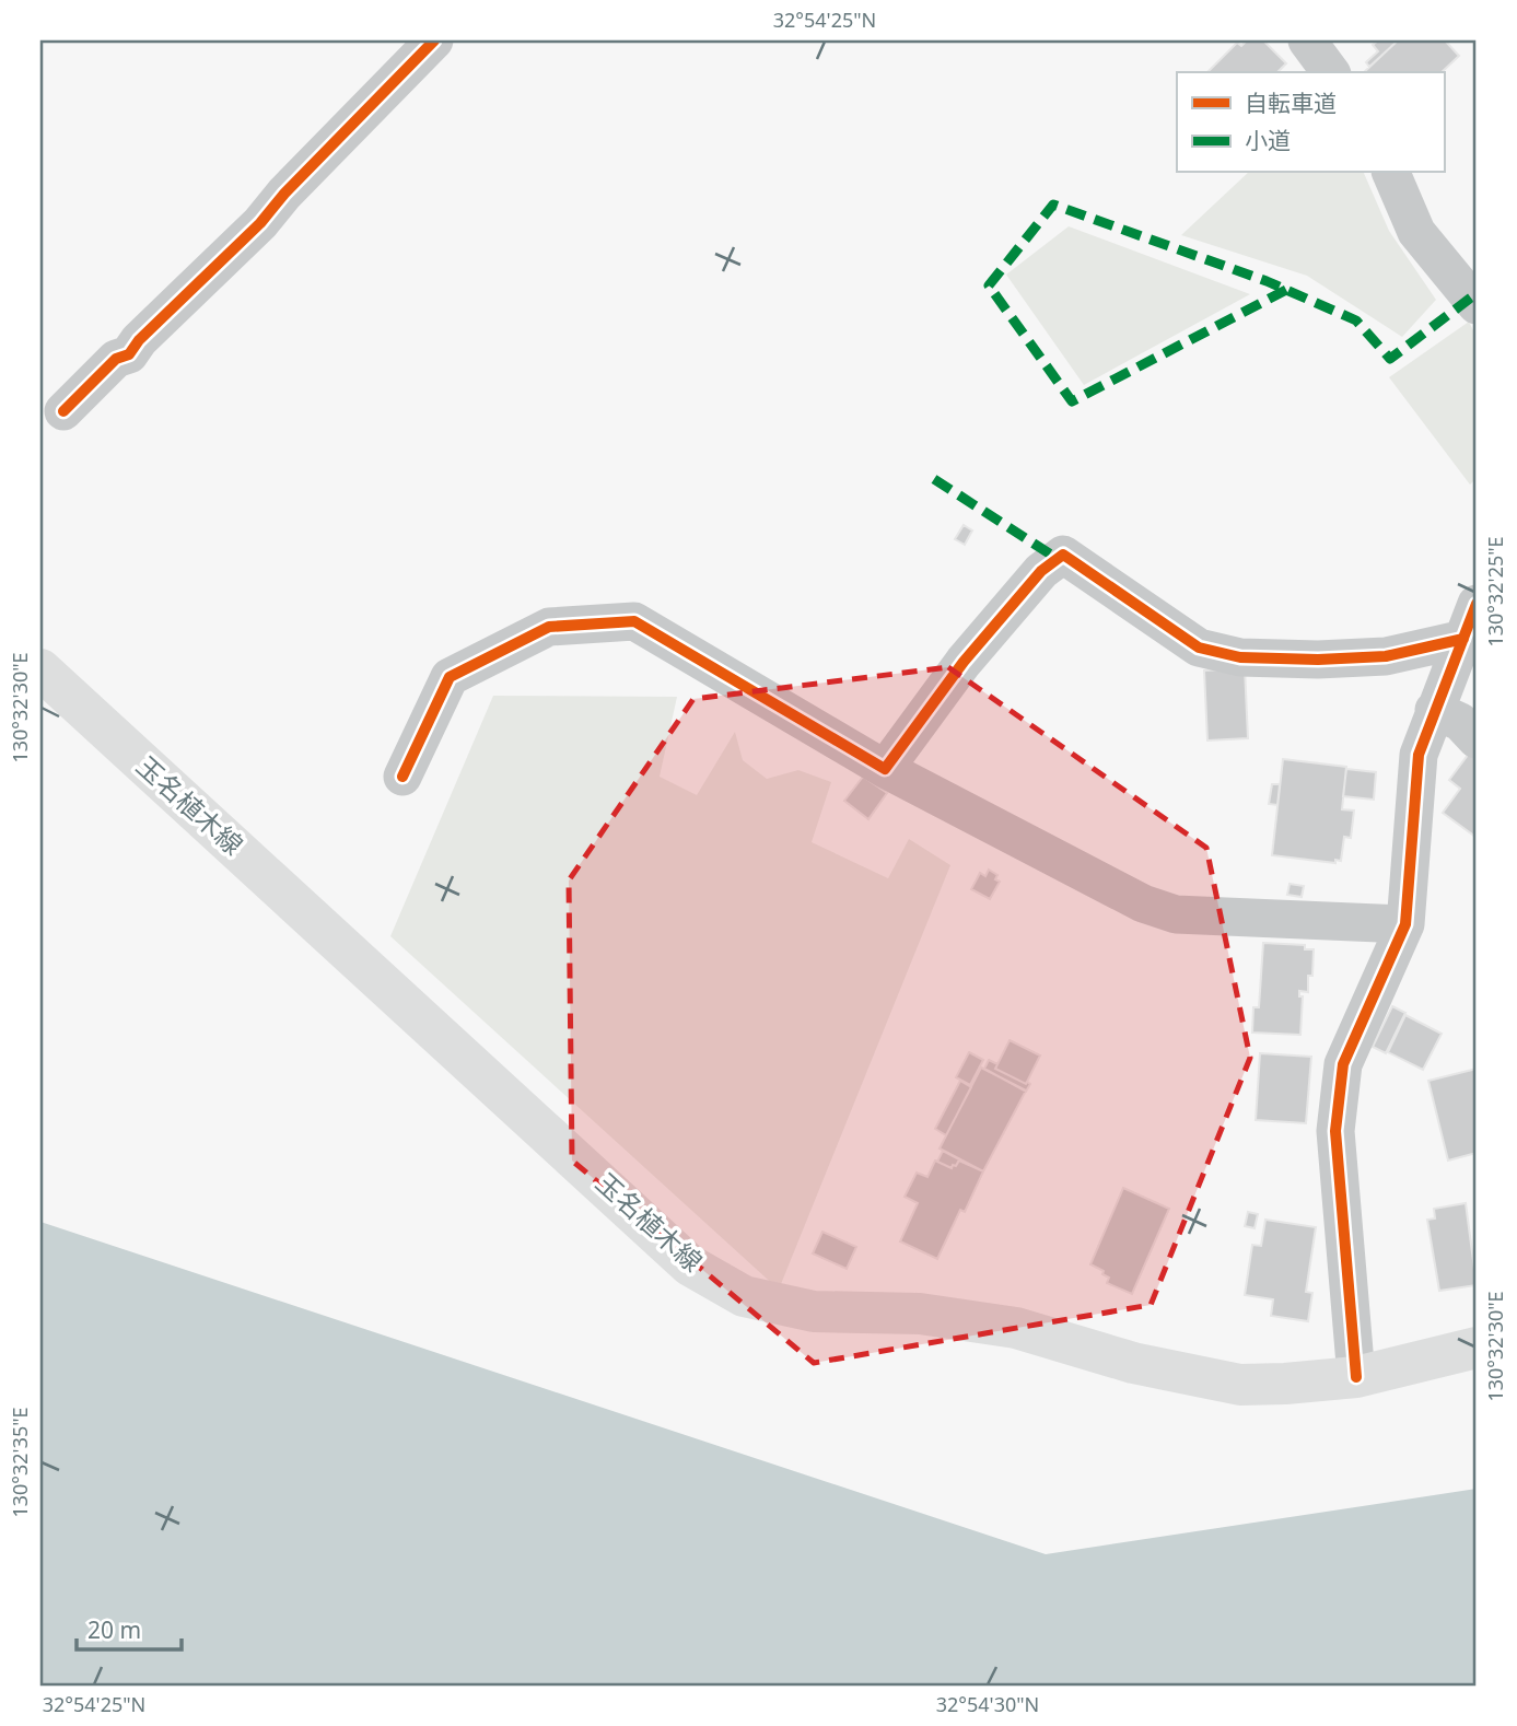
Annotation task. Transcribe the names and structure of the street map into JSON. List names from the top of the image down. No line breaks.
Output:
{"streets":{"main road":["玉名植木線"]},"legend":["自転車道","小道"],"scale_bar":"20 m","coordinates":["32°54'25\"N","130°32'25\"E","130°32'30\"E","130°32'35\"E","32°54'30\"N"]}
